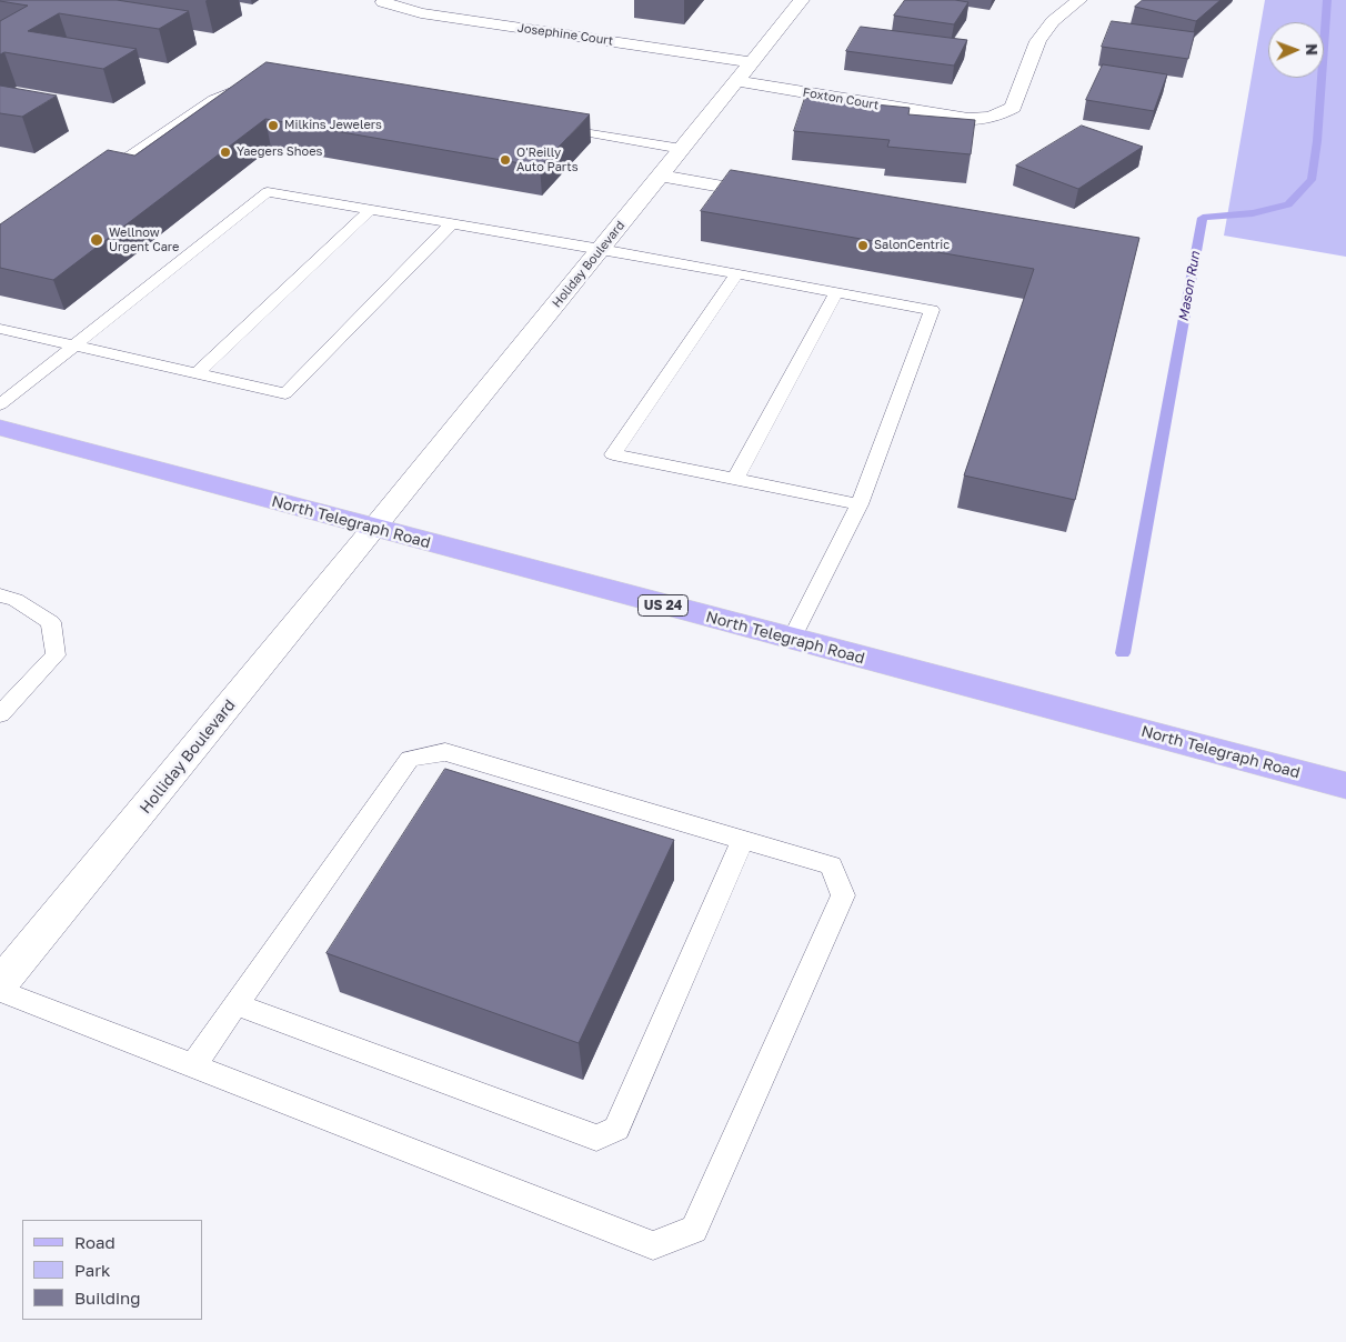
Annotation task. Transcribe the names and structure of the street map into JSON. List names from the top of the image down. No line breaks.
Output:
{"streets":{"main road":["North Telegraph Road","US 24"],"street":["Josephine Court","Foxton Court","Holiday Boulevard","Holliday Boulevard"]},"crossings":[["Josephine Court","Holiday Boulevard"],["Foxton Court","Holiday Boulevard"],["Holiday Boulevard","North Telegraph Road"],["Holiday Boulevard","Holliday Boulevard"],["North Telegraph Road","Holliday Boulevard"]],"water":["Mason Run"],"places":["Milkins Jewelers","Yaegers Shoes","O'Reilly Auto Parts","Wellnow Urgent Care","SalonCentric"],"legend":["Road","Park","Building"],"north":"right"}
